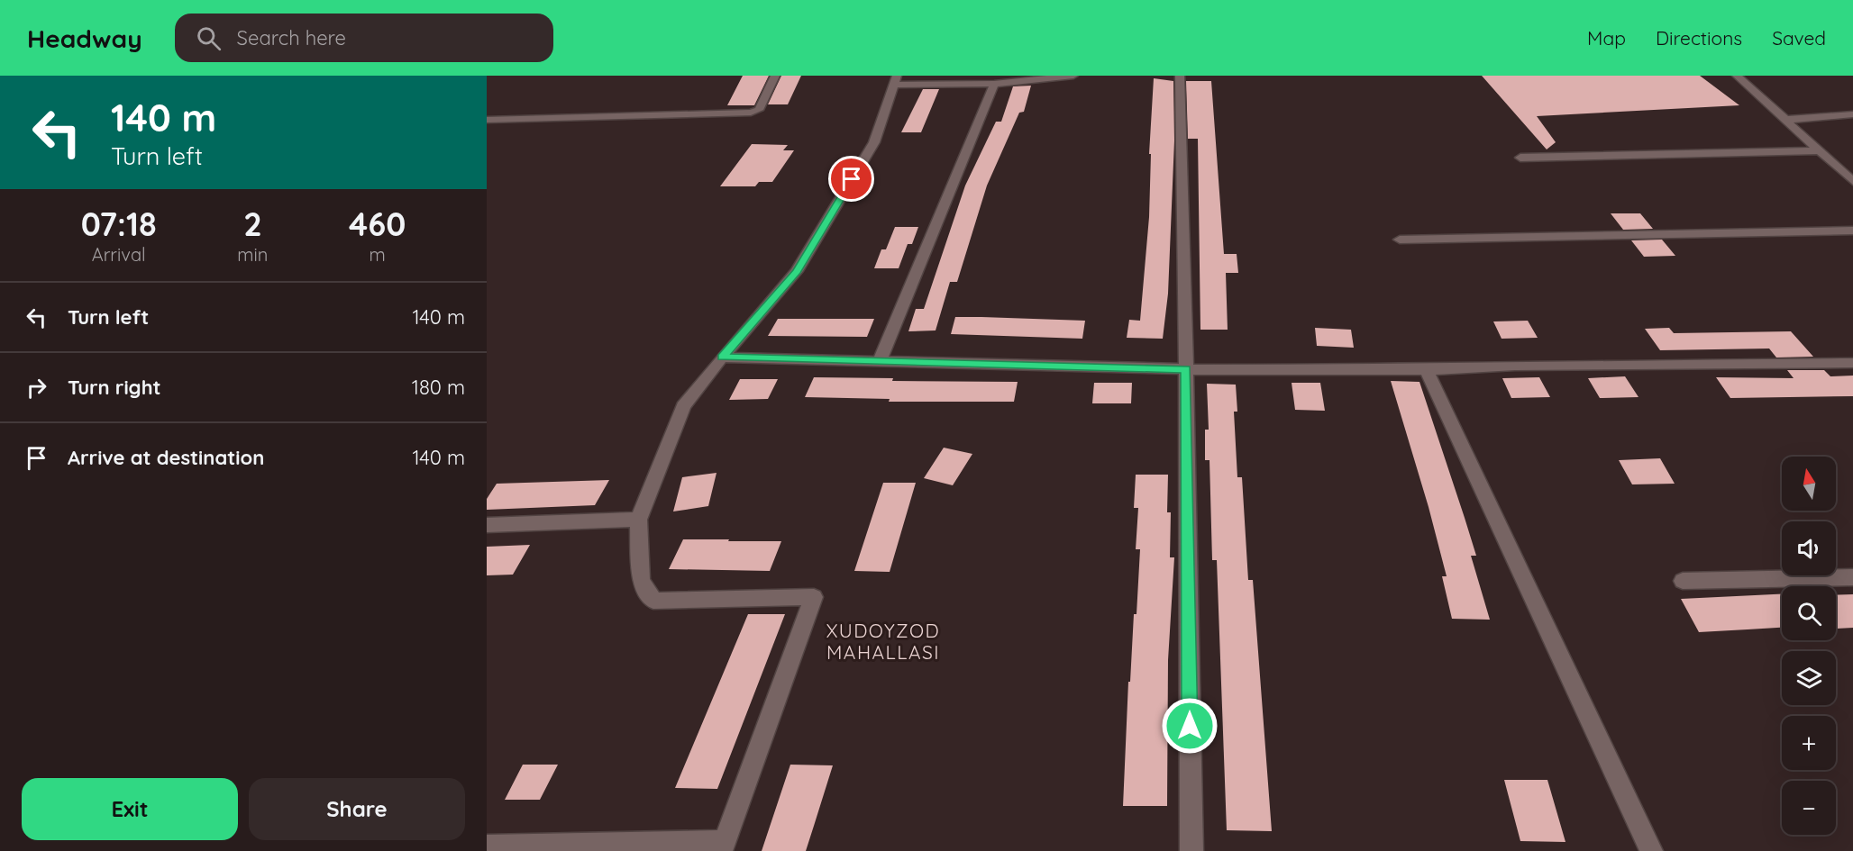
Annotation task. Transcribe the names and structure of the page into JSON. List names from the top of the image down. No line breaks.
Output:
{"districts":["XUDOYZOD MAHALLASI"],"north":"top","page":{"header":"Headway","search":"Search here","nav":["Map","Directions","Saved"],"turn":["140 m","Turn left"],"eta":["07:18","Arrival","2","min","460","m"],"list":[{"name":"Turn left","value":"140 m"},{"name":"Turn right","value":"180 m"},{"name":"Arrive at destination","value":"140 m"}],"map_buttons":["+","−"],"buttons":["Exit","Share"]}}
